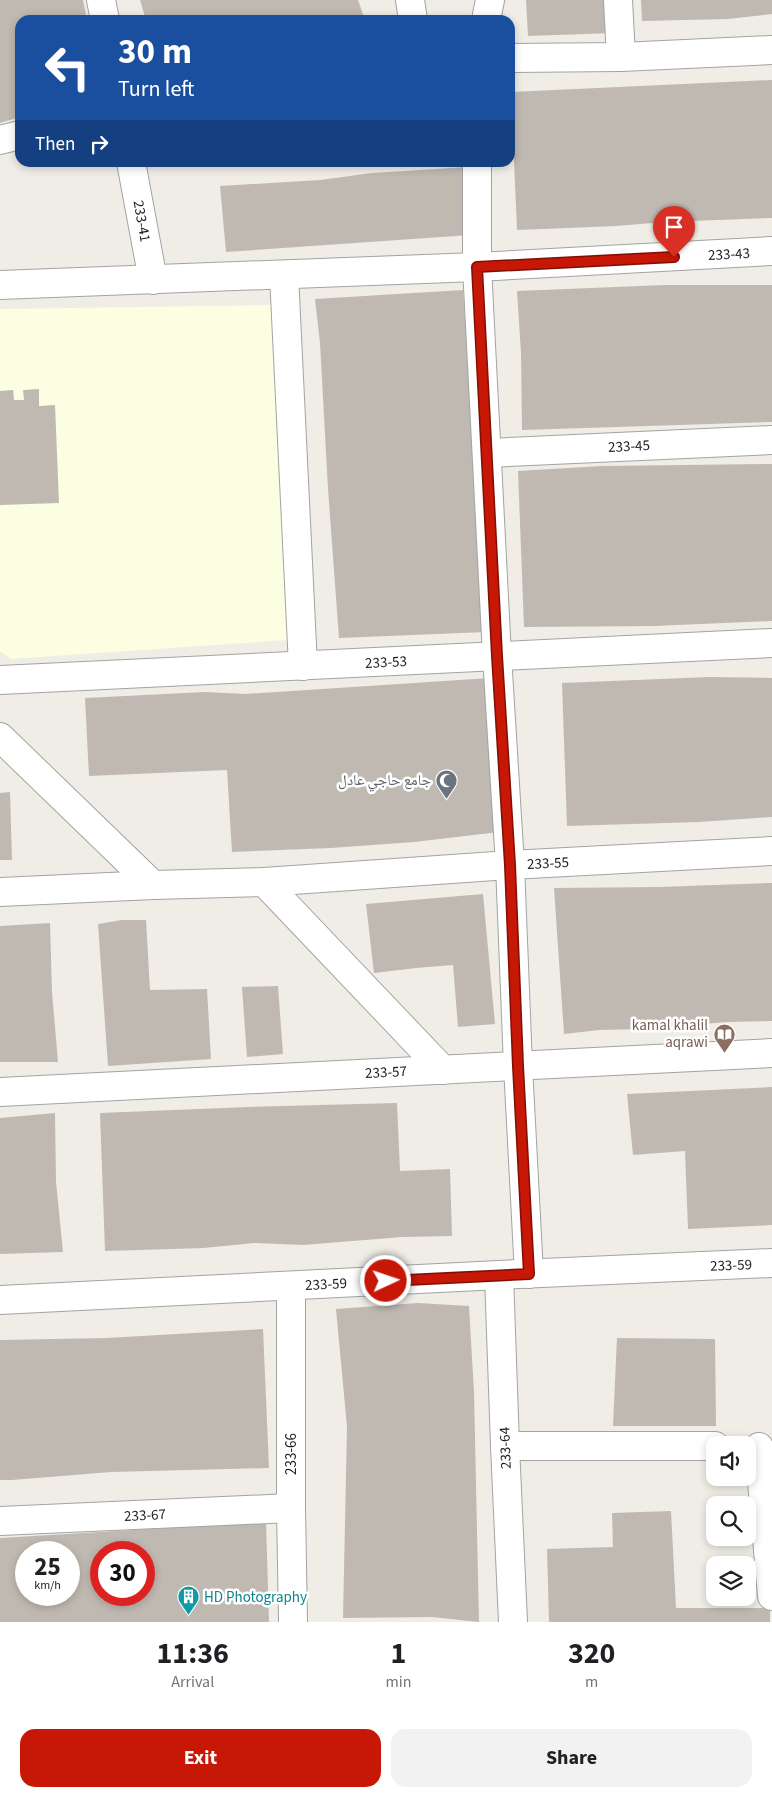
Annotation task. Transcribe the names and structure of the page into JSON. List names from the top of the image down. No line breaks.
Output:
{"streets":{"street":["233-41","233-43","233-45","233-53","233-55","233-57","233-59","233-64","233-66","233-67"]},"crossings":[["233-41","233-43"],["233-59","233-64"],["233-59","233-66"],["233-66","233-67"]],"places":{"mosque":["جامع حاجي عادل"],"library":["kamal khalil aqrawi"],"building":["HD Photography"]},"page":{"turn":["30 m","Turn left"],"then":"Then","speed":"25 km/h","limit":"30","eta":["11:36","Arrival","1","min","320","m"],"buttons":["Exit","Share"]}}
